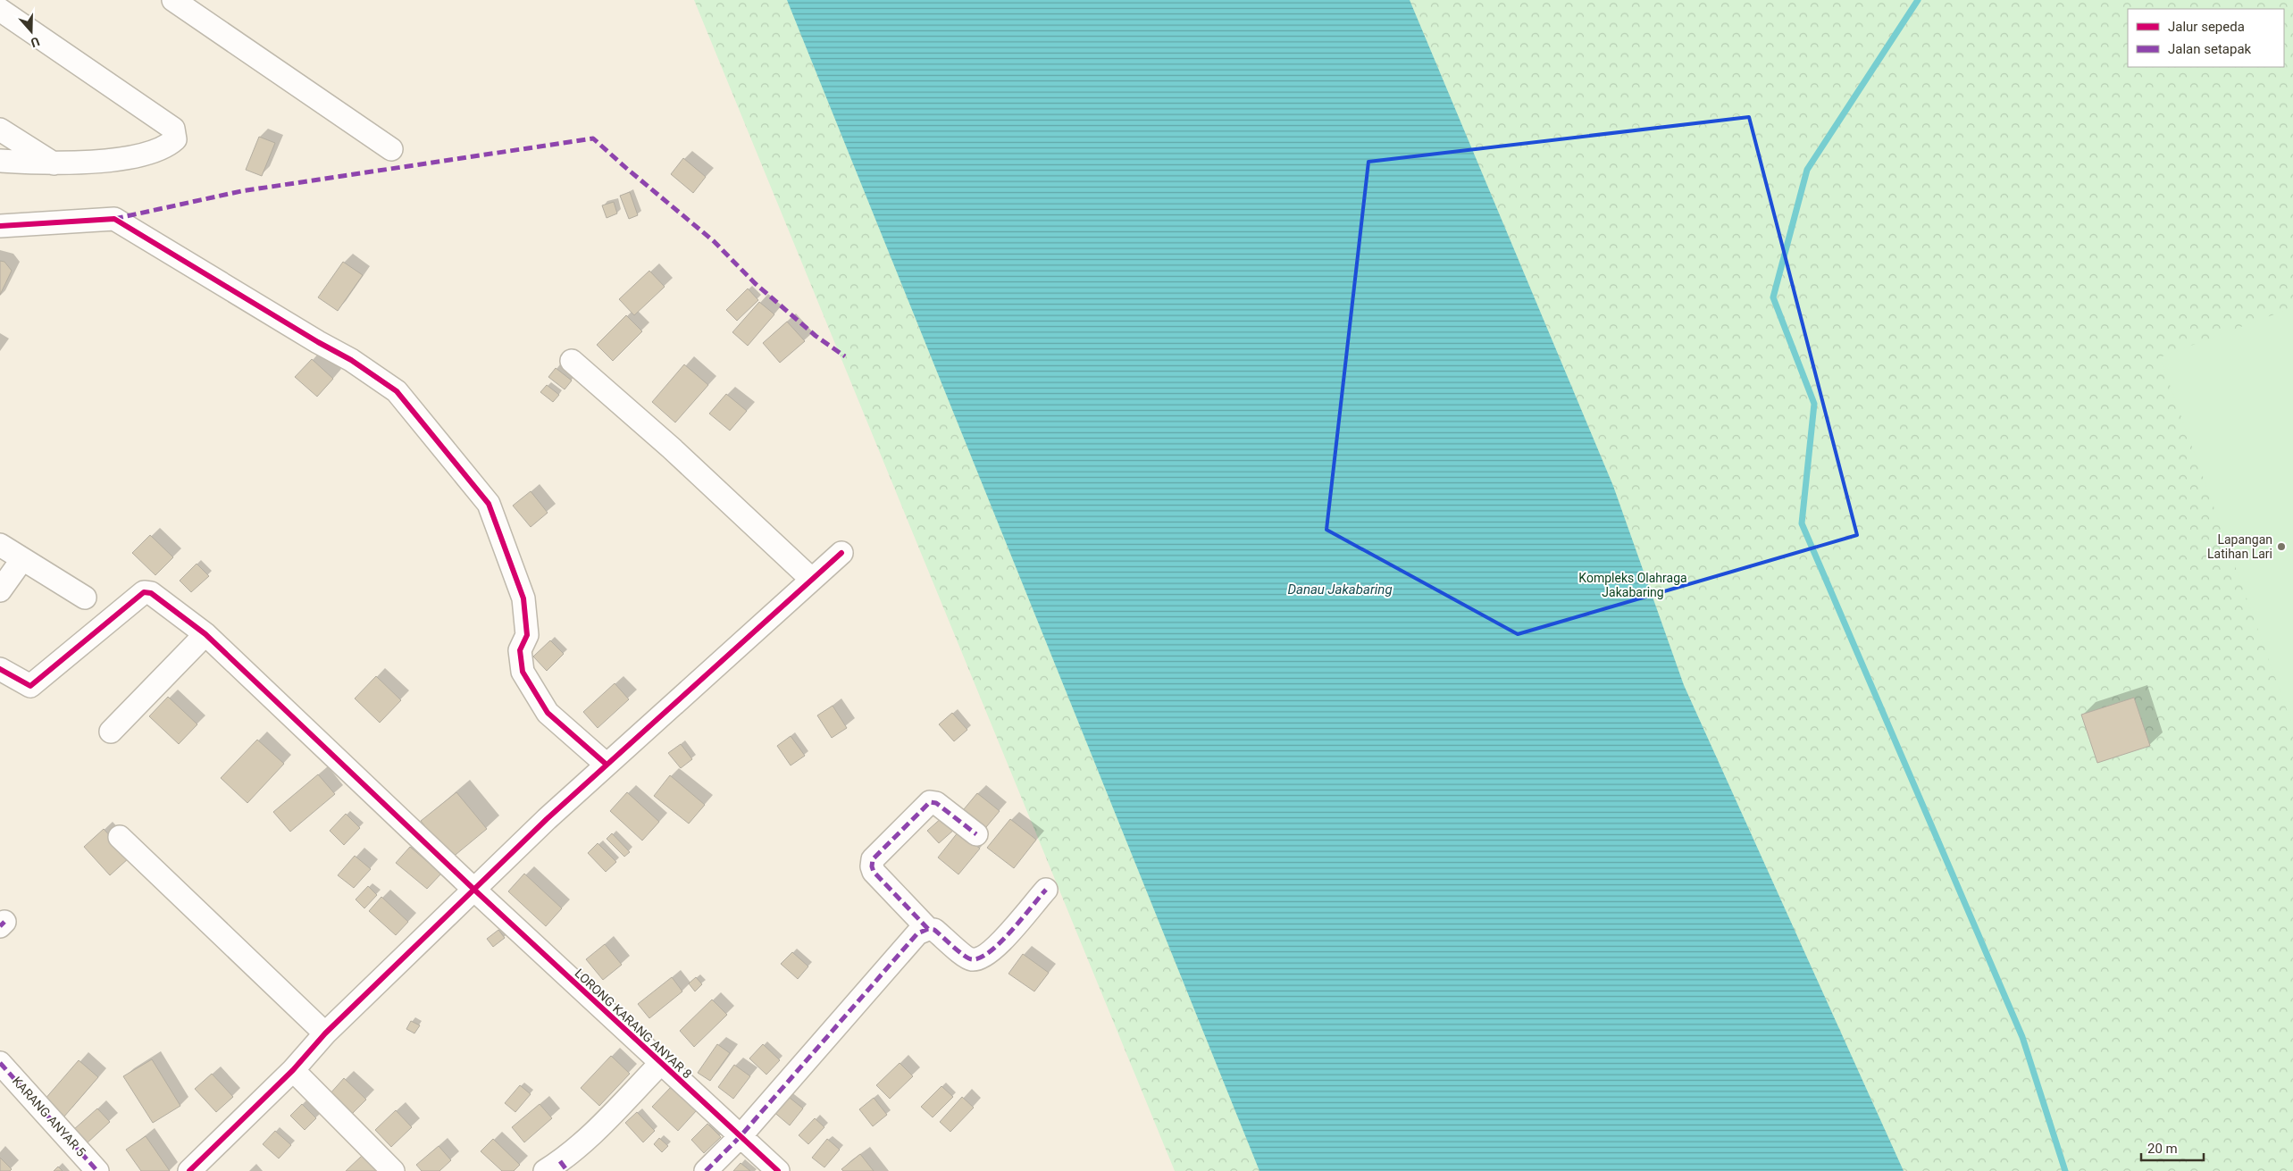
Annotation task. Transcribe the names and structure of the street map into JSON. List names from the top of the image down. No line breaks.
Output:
{"streets":{"street":["LORONG KARANG ANYAR 8","KARANG ANYAR 5"]},"water":["Danau Jakabaring"],"parks":["Kompleks Olahraga Jakabaring"],"places":["Lapangan Latihan Lari"],"legend":["Jalur sepeda","Jalan setapak"],"scale_bar":"20 m","north":"bottom"}
